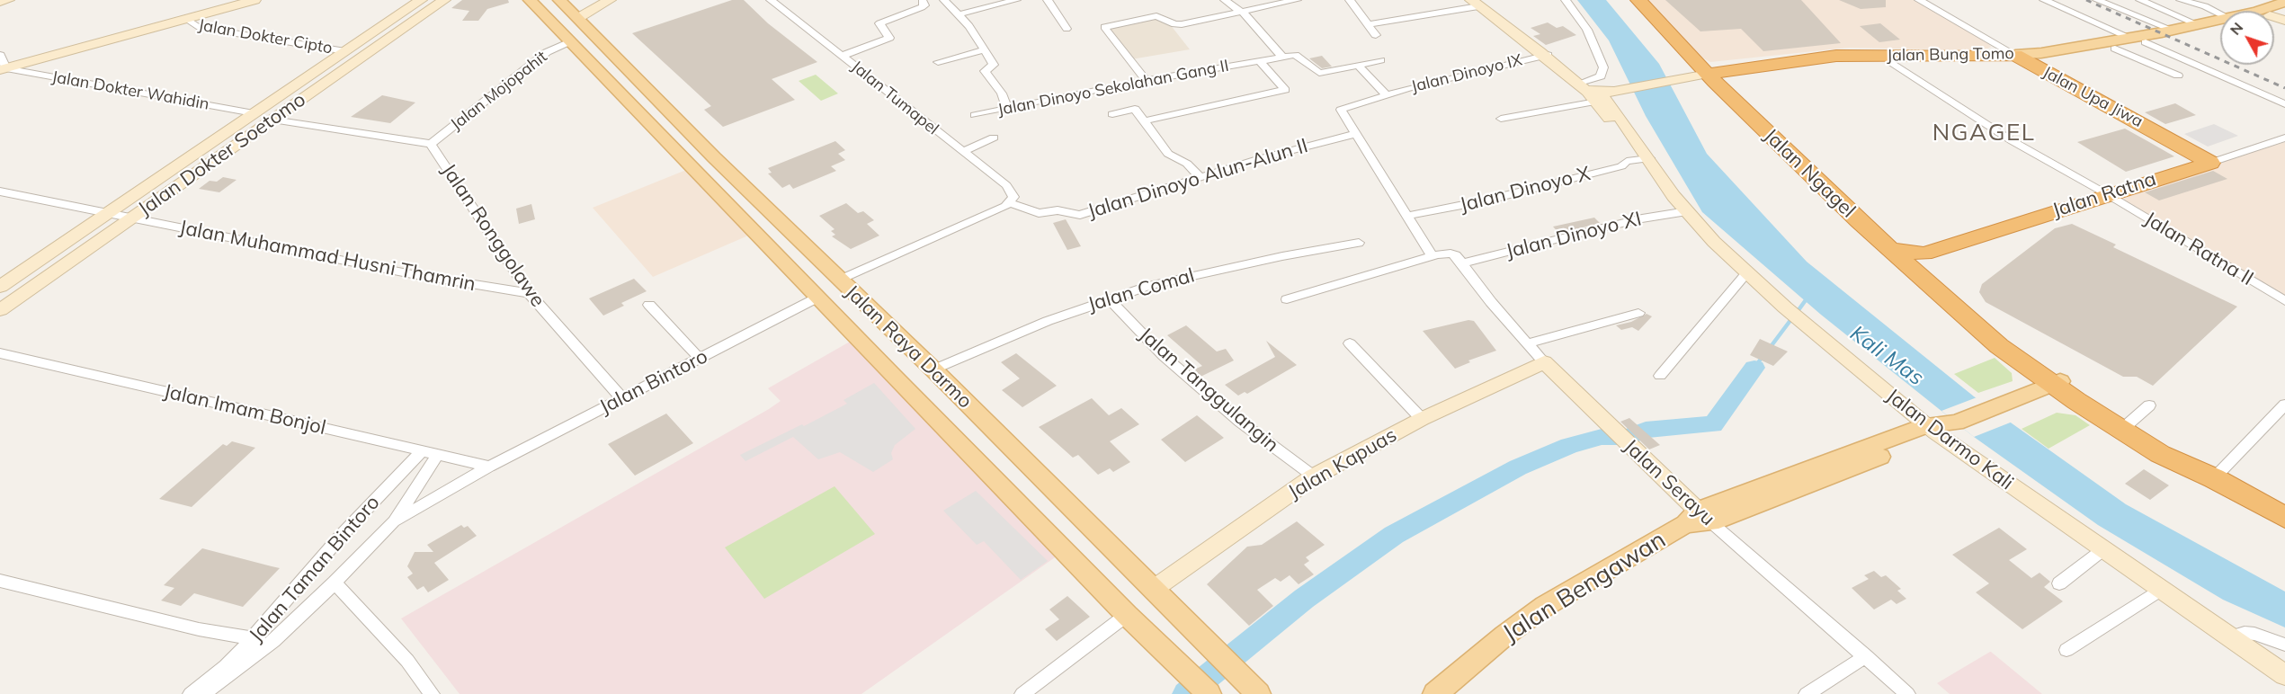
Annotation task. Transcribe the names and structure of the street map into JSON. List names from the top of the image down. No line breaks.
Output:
{"streets":{"highway":["Jalan Bung Tomo","Jalan Upa Jiwa","Jalan Ngagel","Jalan Ratna"],"main road":["Jalan Dokter Soetomo","Jalan Raya Darmo","Jalan Darmo Kali","Jalan Kapuas","Jalan Serayu","Jalan Bengawan"],"street":["Jalan Dokter Cipto","Jalan Dinoyo IX","Jalan Dinoyo Sekolahan Gang II","Jalan Dokter Wahidin","Jalan Mojopahit","Jalan Tumapel","Jalan Dinoyo Alun-Alun II","Jalan Dinoyo X","Jalan Ronggolawe","Jalan Dinoyo XI","Jalan Ratna II","Jalan Muhammad Husni Thamrin","Jalan Comal","Jalan Bintoro","Jalan Tanggulangin","Jalan Imam Bonjol","Jalan Taman Bintoro"]},"crossings":[["Jalan Dokter Cipto","Jalan Dokter Soetomo"],["Jalan Bung Tomo","Jalan Upa Jiwa"],["Jalan Bung Tomo","Jalan Ngagel"],["Jalan Bung Tomo","Jalan Ratna II"],["Jalan Bung Tomo","Jalan Darmo Kali"],["Jalan Dinoyo IX","Jalan Dinoyo Alun-Alun II"],["Jalan Dinoyo IX","Jalan Darmo Kali"],["Jalan Dokter Wahidin","Jalan Dokter Soetomo"],["Jalan Mojopahit","Jalan Ronggolawe"],["Jalan Mojopahit","Jalan Raya Darmo"],["Jalan Upa Jiwa","Jalan Ratna"],["Jalan Tumapel","Jalan Dinoyo Alun-Alun II"],["Jalan Dokter Soetomo","Jalan Muhammad Husni Thamrin"],["Jalan Ngagel","Jalan Ratna"],["Jalan Ngagel","Jalan Bengawan"],["Jalan Dinoyo X","Jalan Darmo Kali"],["Jalan Ratna","Jalan Ratna II"],["Jalan Ronggolawe","Jalan Muhammad Husni Thamrin"],["Jalan Ronggolawe","Jalan Bintoro"],["Jalan Dinoyo XI","Jalan Darmo Kali"],["Jalan Dinoyo XI","Jalan Serayu"],["Jalan Comal","Jalan Raya Darmo"],["Jalan Comal","Jalan Tanggulangin"],["Jalan Raya Darmo","Jalan Bintoro"],["Jalan Raya Darmo","Jalan Kapuas"],["Jalan Bintoro","Jalan Imam Bonjol"],["Jalan Bintoro","Jalan Taman Bintoro"],["Jalan Tanggulangin","Jalan Kapuas"],["Jalan Imam Bonjol","Jalan Taman Bintoro"],["Jalan Darmo Kali","Jalan Bengawan"],["Jalan Kapuas","Jalan Serayu"],["Jalan Serayu","Jalan Bengawan"]],"districts":["NGAGEL"],"water":["Kali Mas"],"north":"top left"}
